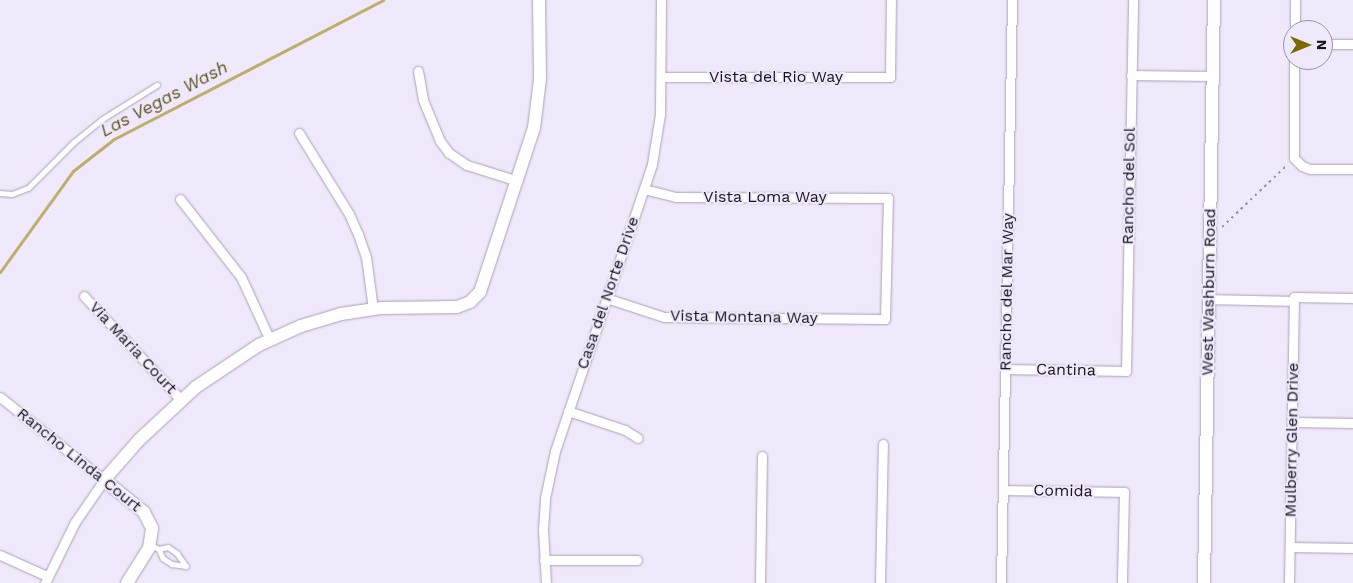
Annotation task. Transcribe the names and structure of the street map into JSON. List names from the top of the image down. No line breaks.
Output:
{"streets":{"street":["Vista del Rio Way","Rancho del Sol","Vista Loma Way","Rancho del Mar Way","West Washburn Road","Casa del Norte Drive","Vista Montana Way","Via Maria Court","Cantina","Mulberry Glen Drive","Rancho Linda Court","Comida"]},"crossings":[["Vista del Rio Way","Casa del Norte Drive"],["Rancho del Sol","Cantina"],["Vista Loma Way","Casa del Norte Drive"],["Vista Loma Way","Vista Montana Way"],["Rancho del Mar Way","Cantina"],["Rancho del Mar Way","Comida"],["Casa del Norte Drive","Vista Montana Way"]],"water":["Las Vegas Wash"],"north":"right"}
